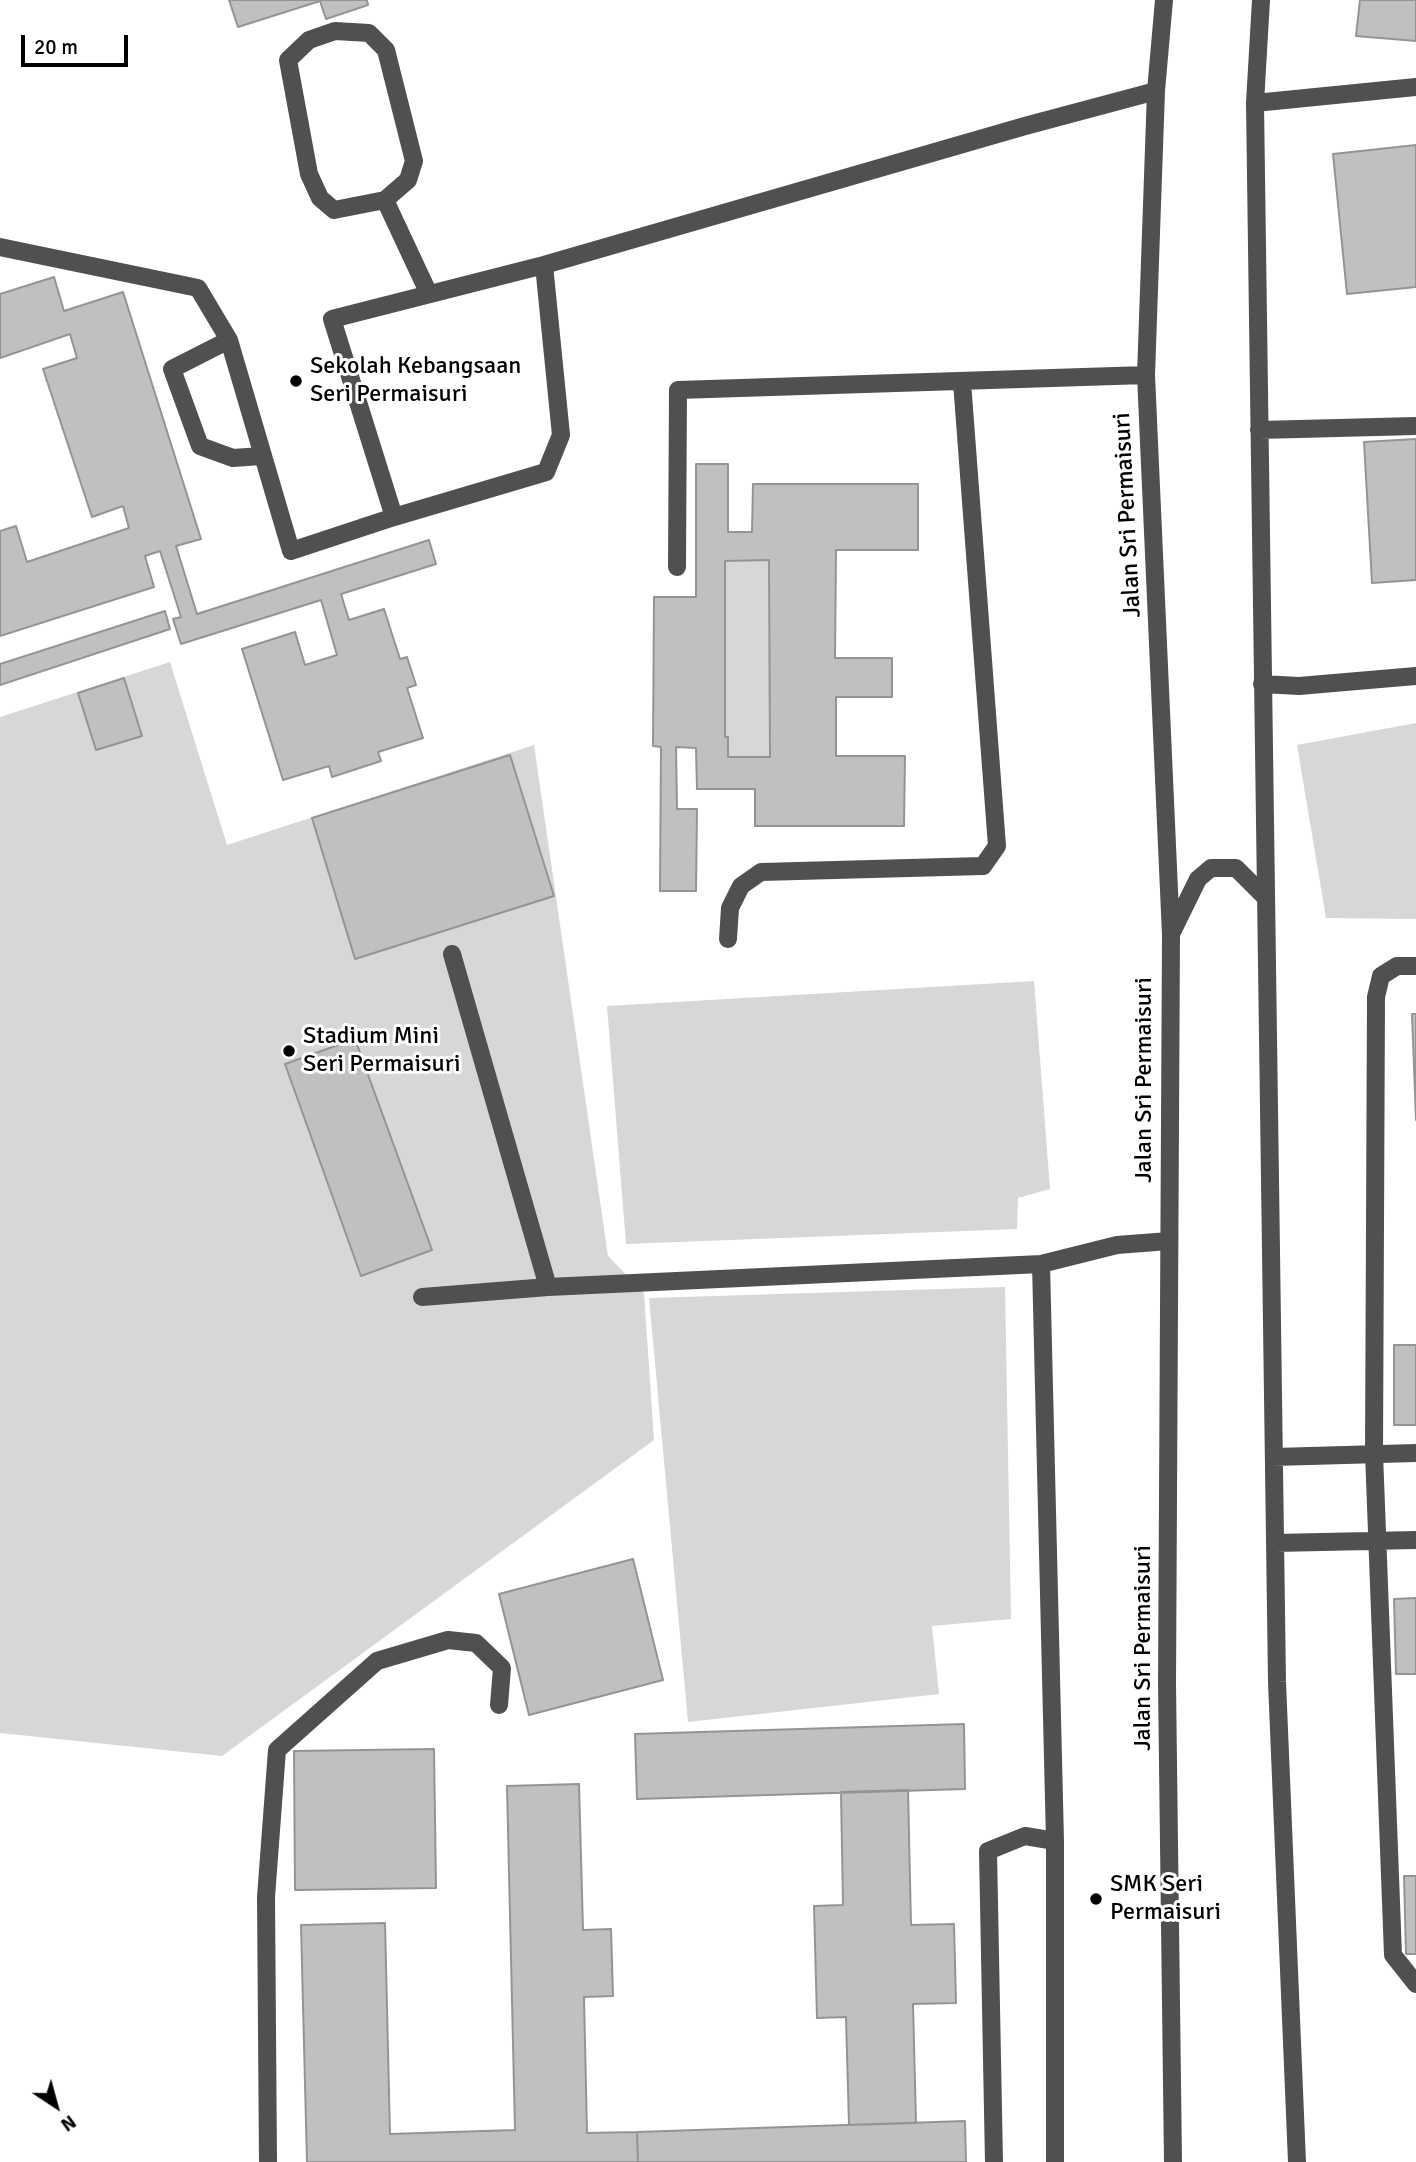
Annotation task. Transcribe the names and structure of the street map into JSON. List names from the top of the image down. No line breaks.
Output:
{"streets":{"street":["Jalan Sri Permaisuri"]},"places":["Sekolah Kebangsaan Seri Permaisuri","Stadium Mini Seri Permaisuri","SMK Seri Permaisuri"],"scale_bar":"20 m","north":"bottom right"}
